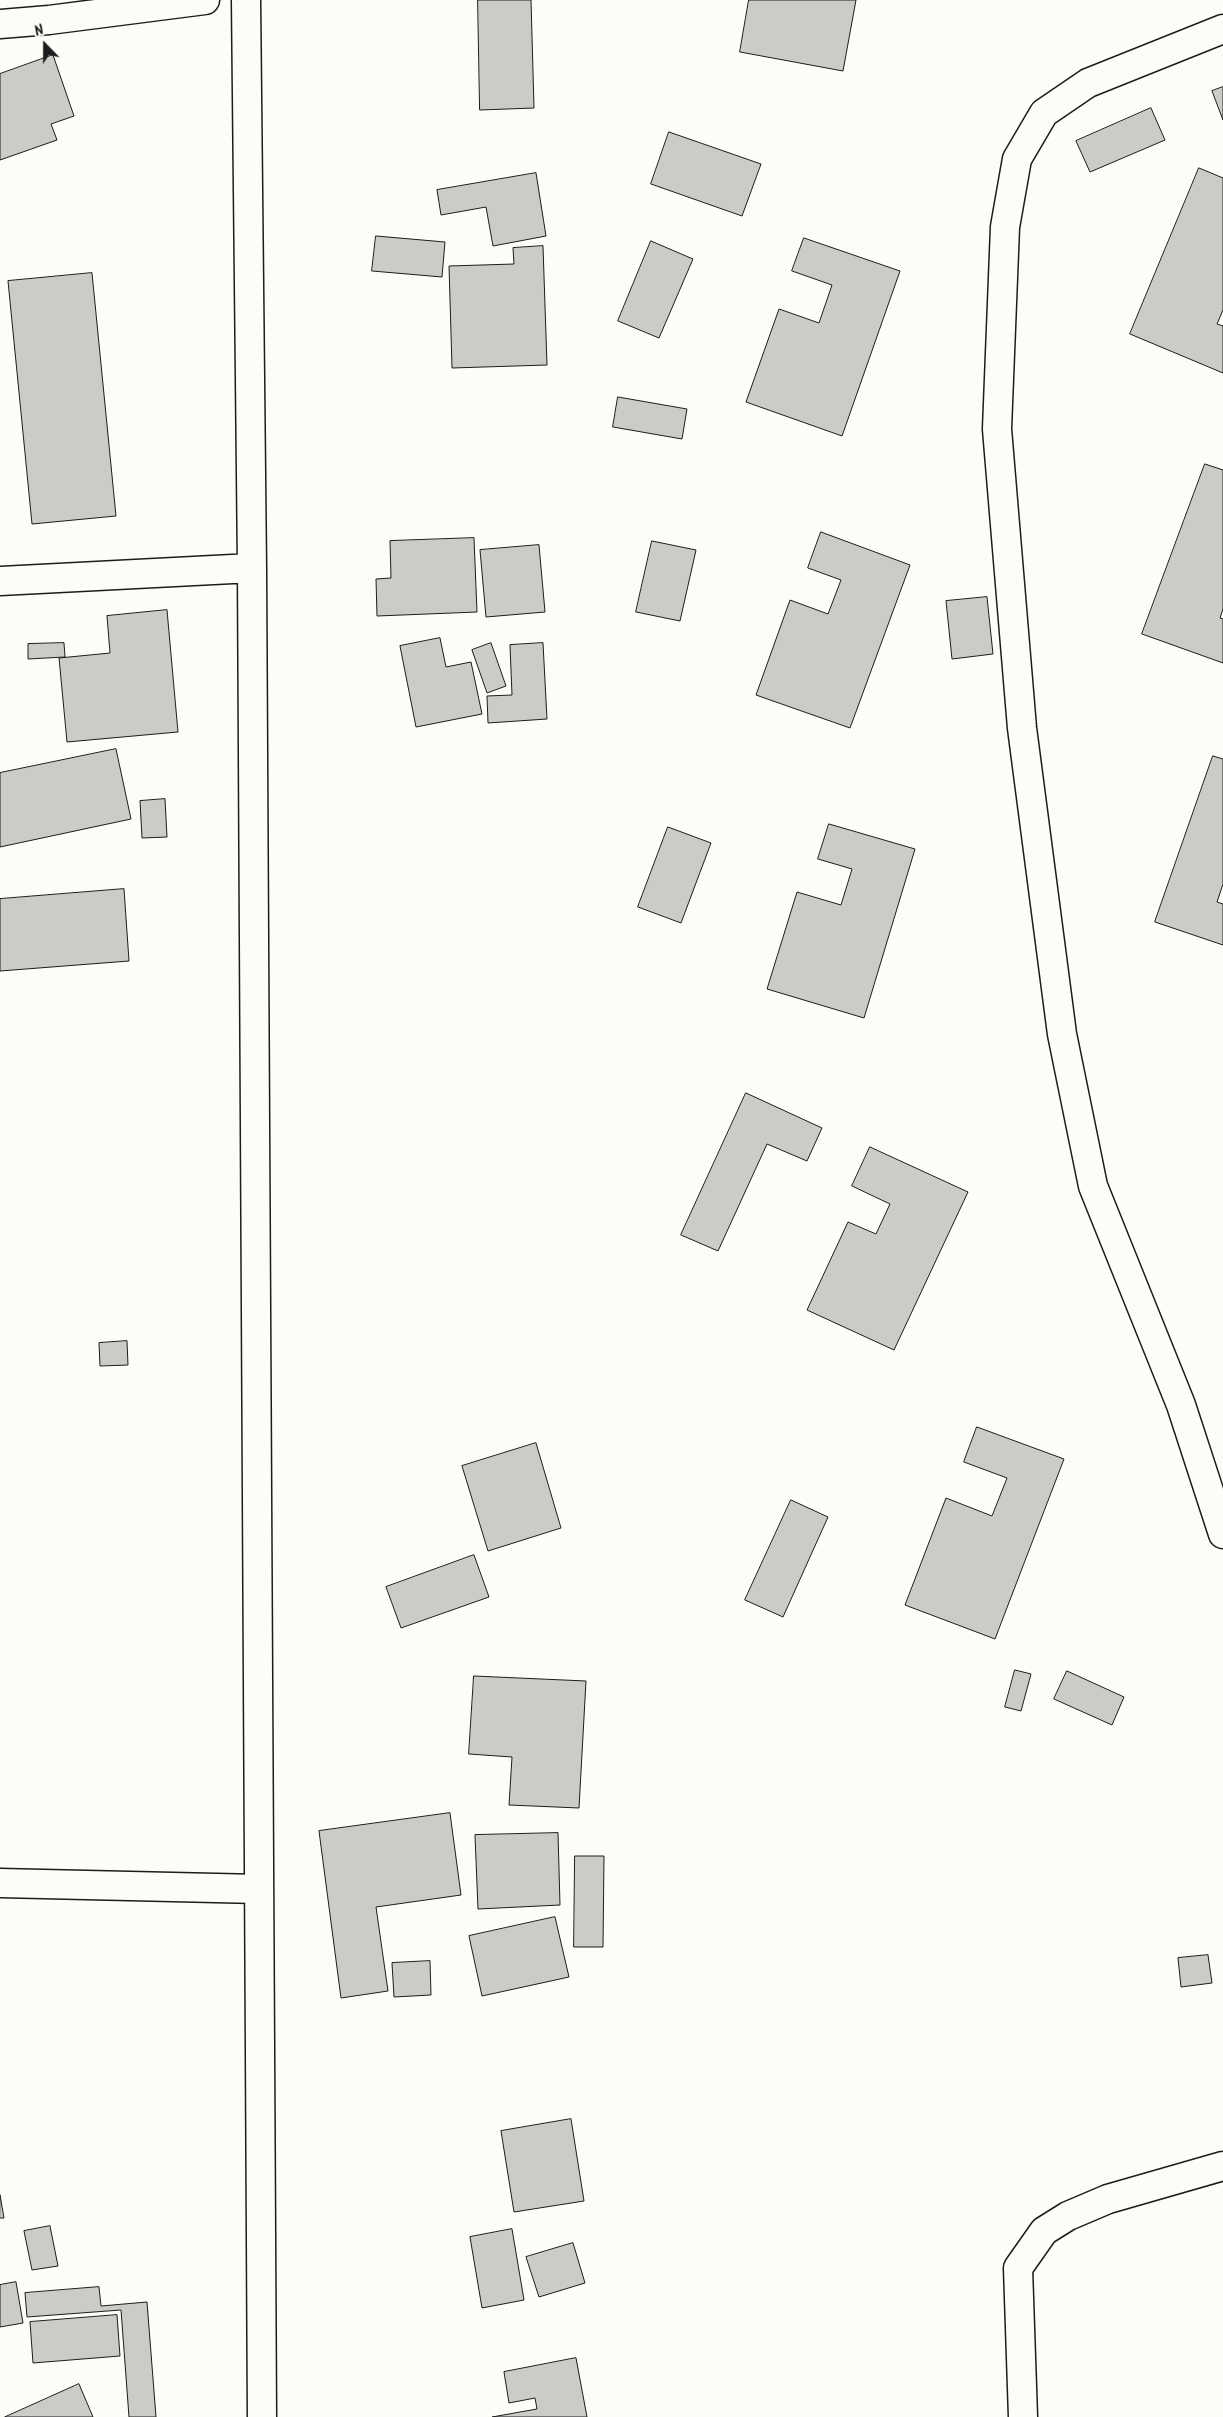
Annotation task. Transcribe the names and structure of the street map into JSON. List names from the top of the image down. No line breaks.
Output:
{"north":"top"}
